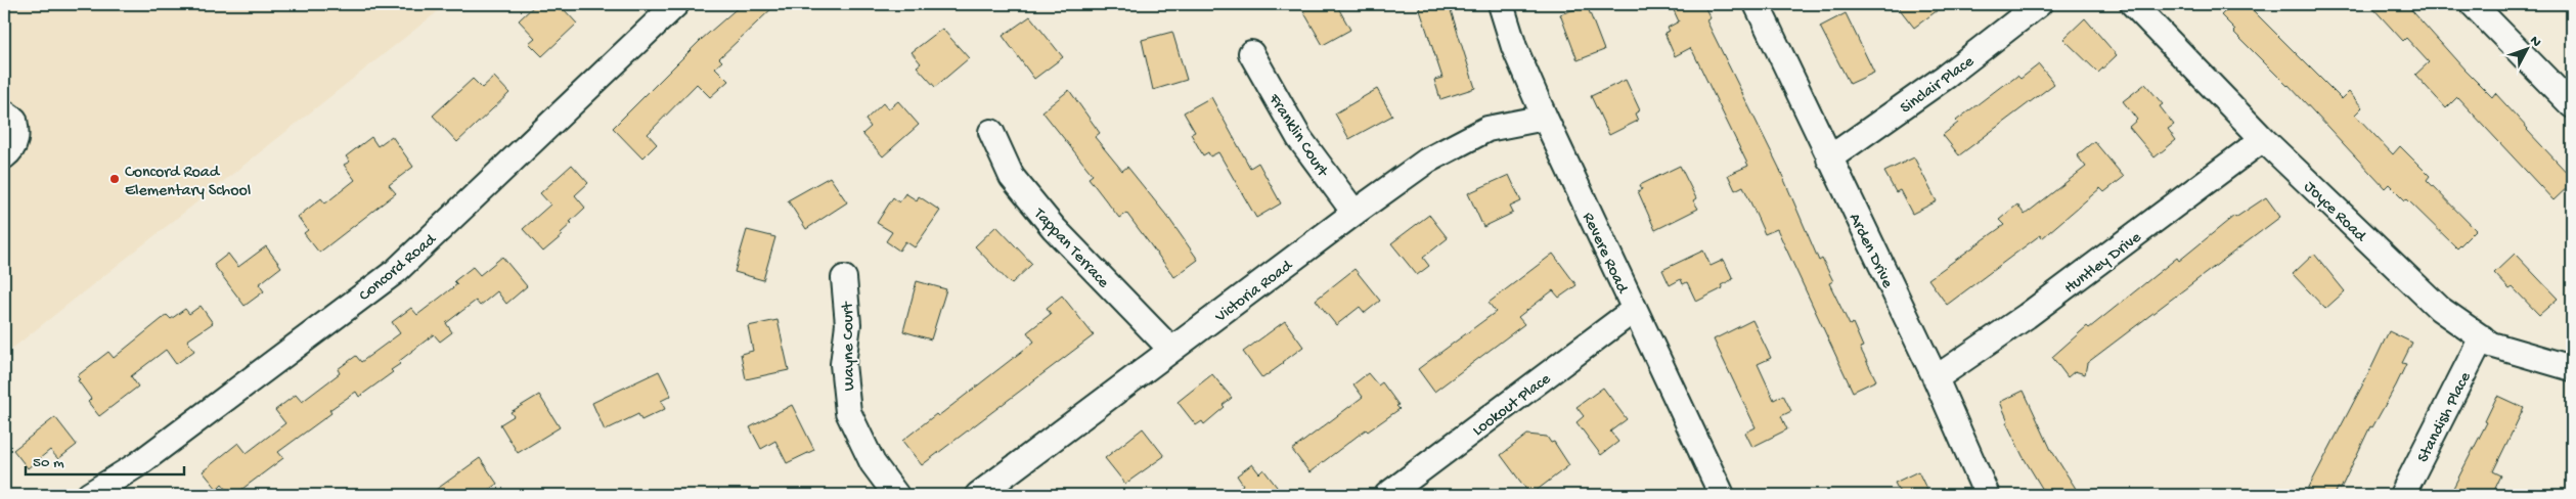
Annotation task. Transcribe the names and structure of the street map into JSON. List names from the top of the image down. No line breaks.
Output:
{"streets":{"street":["Sinclair Place","Franklin Court","Joyce Road","Tappan Terrace","Arden Drive","Revere Road","Huntley Drive","Concord Road","Victoria Road","Wayne Court","Lookout Place","Standish Place"]},"crossings":[["Sinclair Place","Arden Drive"],["Franklin Court","Victoria Road"],["Joyce Road","Huntley Drive"],["Joyce Road","Standish Place"],["Tappan Terrace","Victoria Road"],["Arden Drive","Huntley Drive"],["Revere Road","Victoria Road"],["Revere Road","Lookout Place"]],"places":["Concord Road Elementary School"],"scale_bar":"50 m","north":"top right"}
